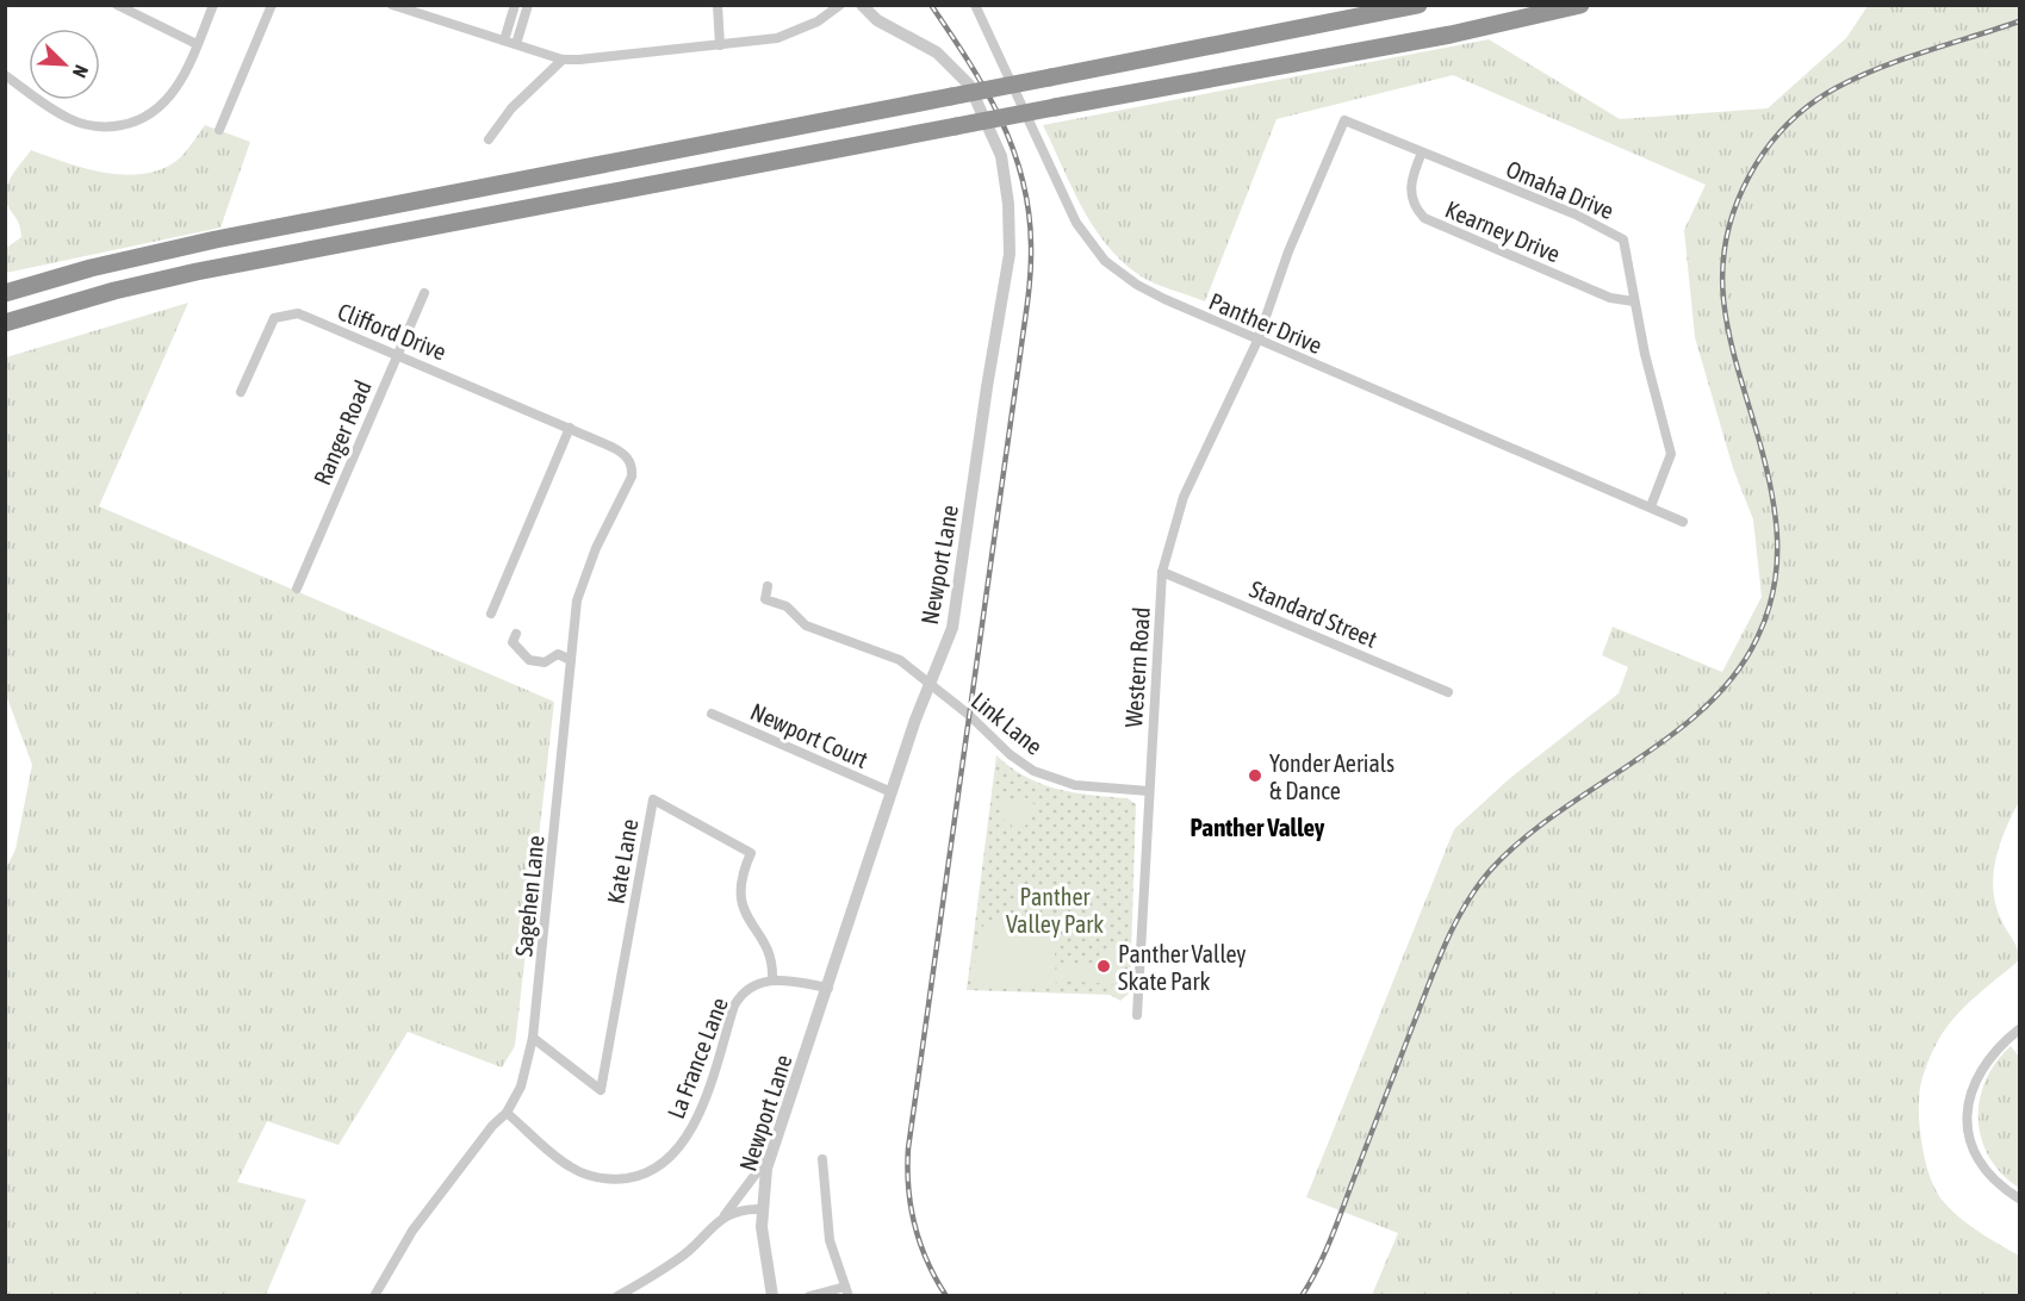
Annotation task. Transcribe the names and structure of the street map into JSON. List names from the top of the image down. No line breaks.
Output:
{"streets":{"street":["Omaha Drive","Kearney Drive","Panther Drive","Clifford Drive","Ranger Road","Newport Lane","Standard Street","Western Road","Link Lane","Newport Court","Kate Lane","Sagehen Lane","La France Lane"]},"crossings":[["Omaha Drive","Kearney Drive"],["Omaha Drive","Panther Drive"],["Omaha Drive","Western Road"],["Panther Drive","Western Road"],["Clifford Drive","Ranger Road"],["Clifford Drive","Sagehen Lane"],["Newport Lane","Link Lane"],["Newport Lane","Newport Court"],["Standard Street","Western Road"],["Western Road","Link Lane"],["Kate Lane","Sagehen Lane"],["Kate Lane","La France Lane"],["Sagehen Lane","La France Lane"]],"districts":["Panther Valley"],"parks":["Panther Valley Park"],"places":["Yonder Aerials & Dance","Panther Valley Skate Park"],"north":"bottom right"}
